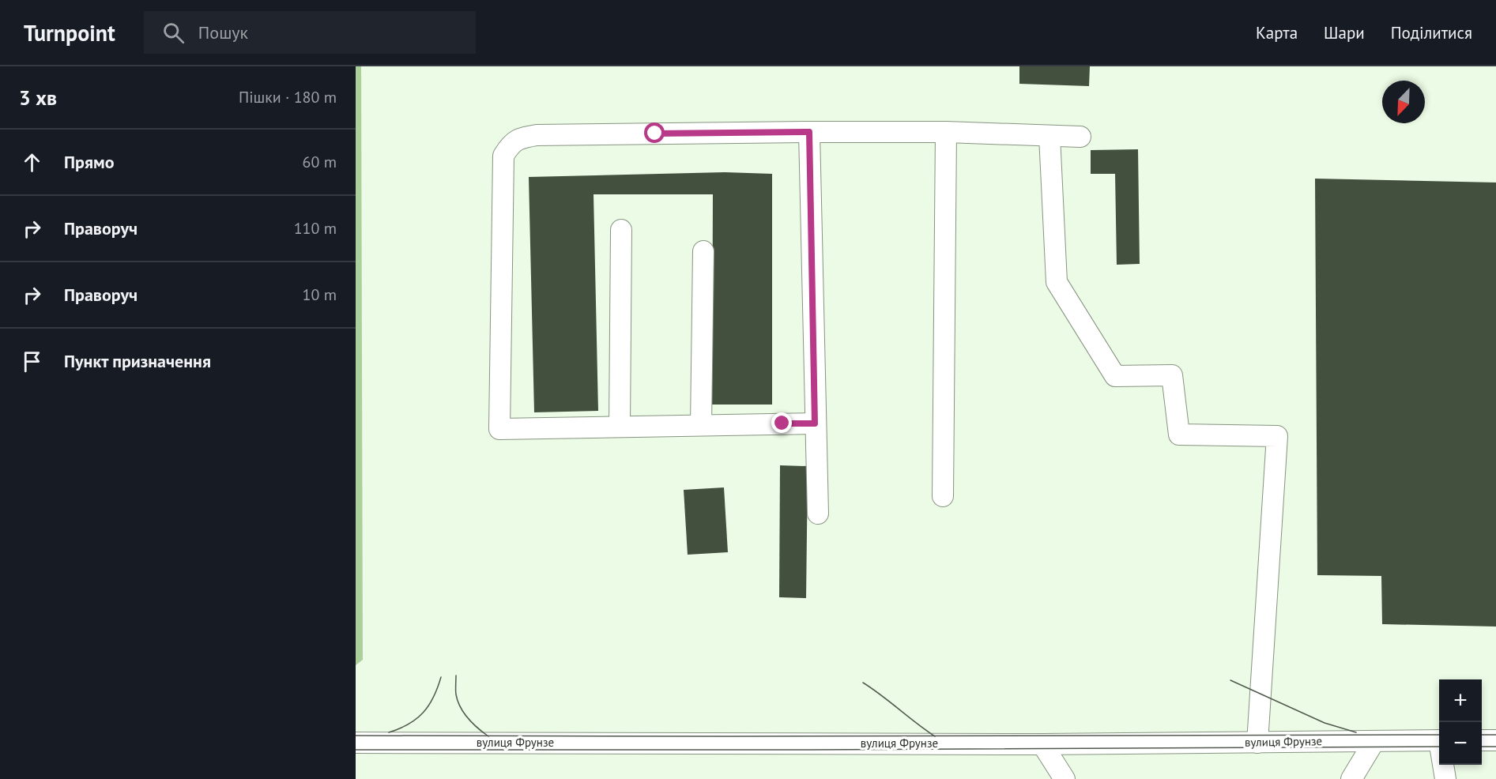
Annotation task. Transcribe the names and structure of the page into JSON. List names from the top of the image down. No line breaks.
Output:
{"streets":{"street":["вулиця Фрунзе"]},"north":"bottom left","page":{"header":"Turnpoint","search":"Пошук","nav":["Карта","Шари","Поділитися"],"heading":["3 хв","Пішки · 180 m"],"list":[["Прямо","60 m"],["Праворуч","110 m"],["Праворуч","10 m"],"Пункт призначення"],"map_buttons":["+","−"]}}
